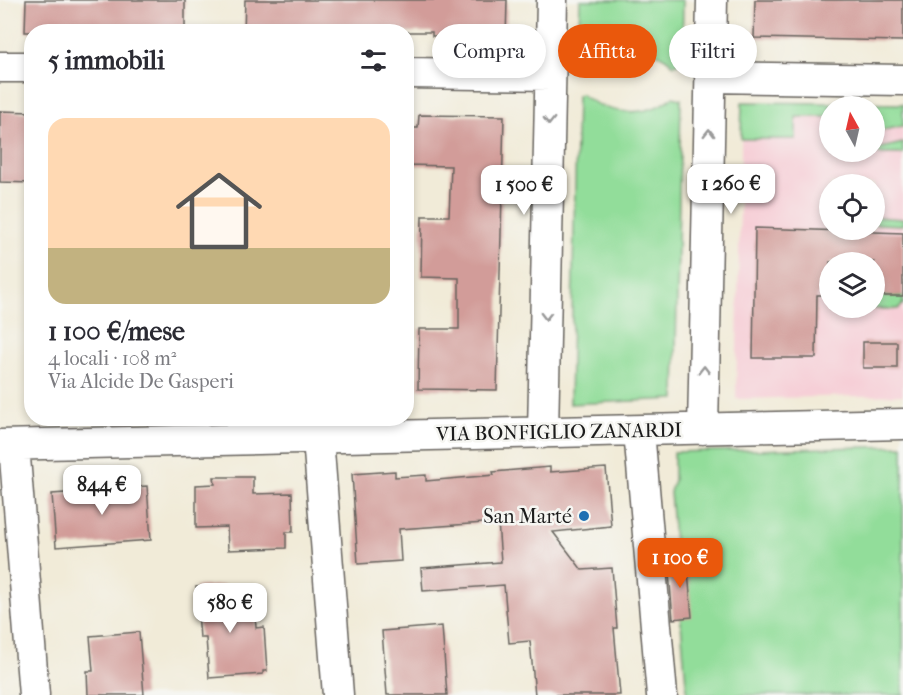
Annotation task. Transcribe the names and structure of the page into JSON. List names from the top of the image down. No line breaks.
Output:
{"streets":{"street":["VIA BONFIGLIO ZANARDI"]},"places":["San Marté"],"north":"top","page":{"chip":["Compra","Affitta","Filtri"],"heading":"5 immobili","list":[{"name":"1 100 €/mese","note":"4 locali · 108 m² · Via Alcide De Gasperi"}],"price":["1 260 €","1 500 €","844 €","1 100 €","580 €"]}}
